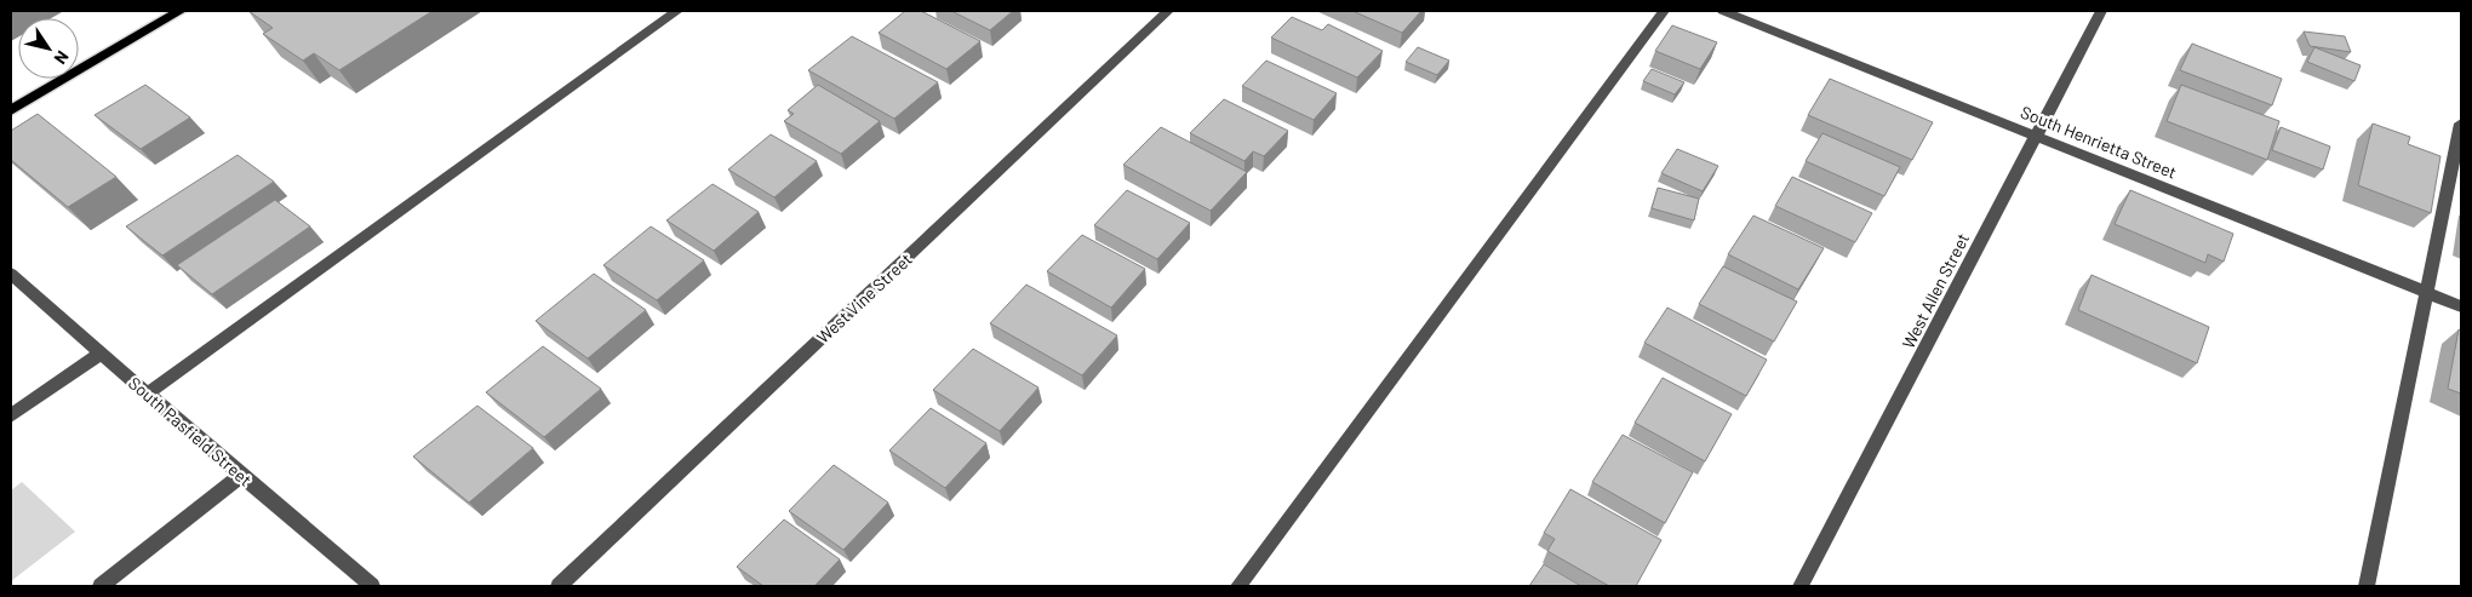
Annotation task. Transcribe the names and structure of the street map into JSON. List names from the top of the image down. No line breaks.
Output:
{"streets":{"street":["South Henrietta Street","West Allen Street","West Vine Street","South Pasfield Street"]},"crossings":[["South Henrietta Street","West Allen Street"]],"north":"bottom right"}
